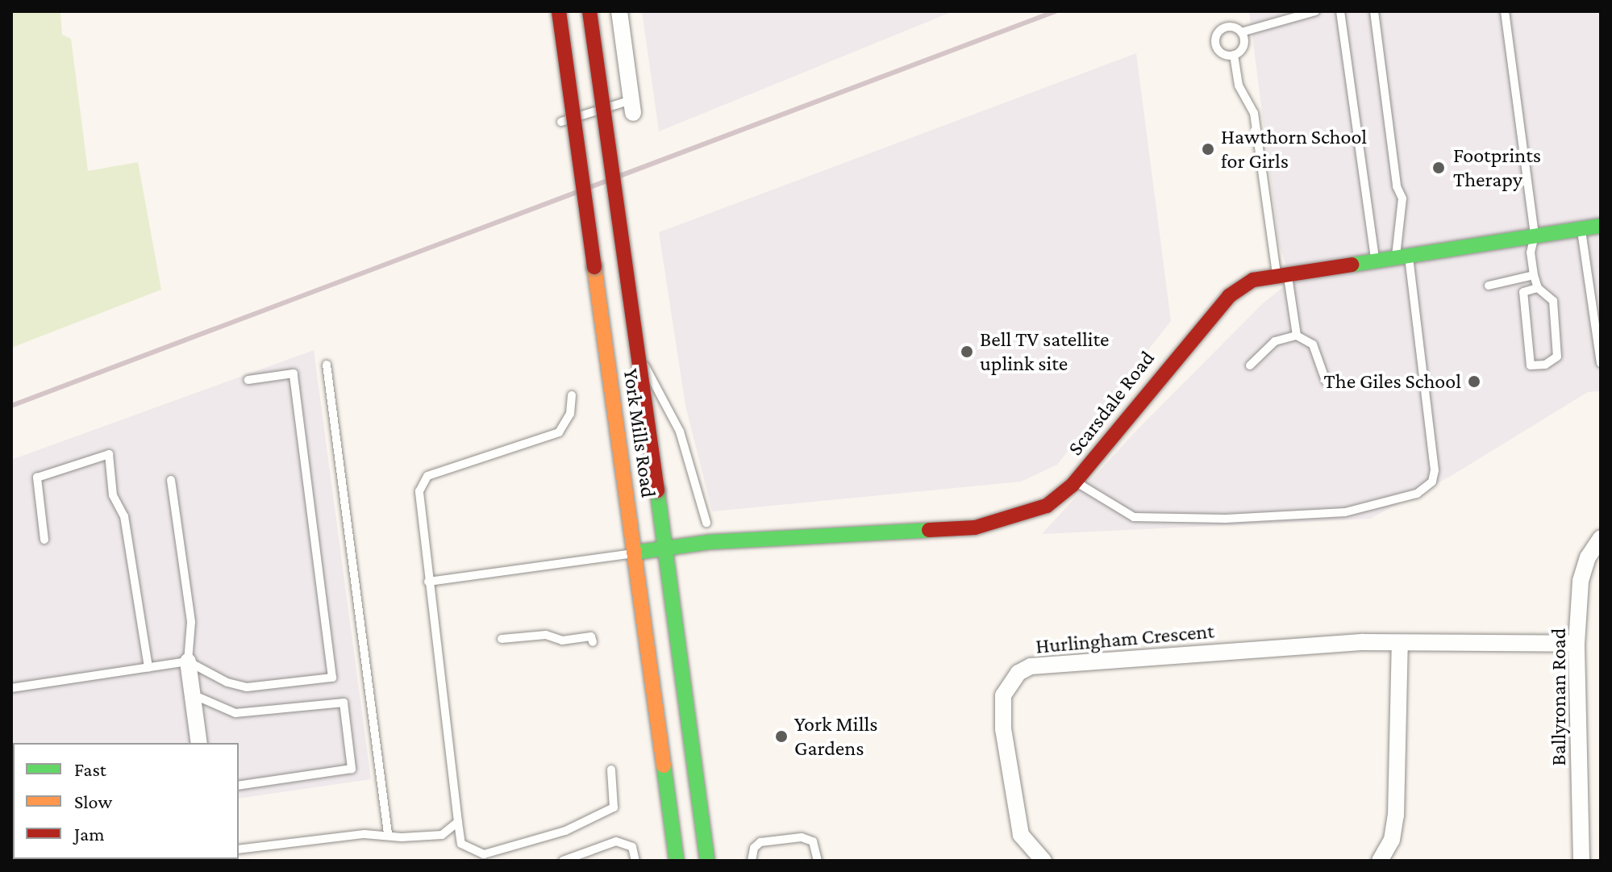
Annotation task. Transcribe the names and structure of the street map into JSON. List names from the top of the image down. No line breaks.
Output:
{"streets":{"main road":["Scarsdale Road","York Mills Road"],"street":["Hurlingham Crescent","Ballyronan Road"]},"crossings":[["Scarsdale Road","York Mills Road"],["Hurlingham Crescent","Ballyronan Road"]],"places":["Hawthorn School for Girls","Footprints Therapy","Bell TV satellite uplink site","The Giles School","York Mills Gardens"],"legend":["Fast","Slow","Jam"]}
